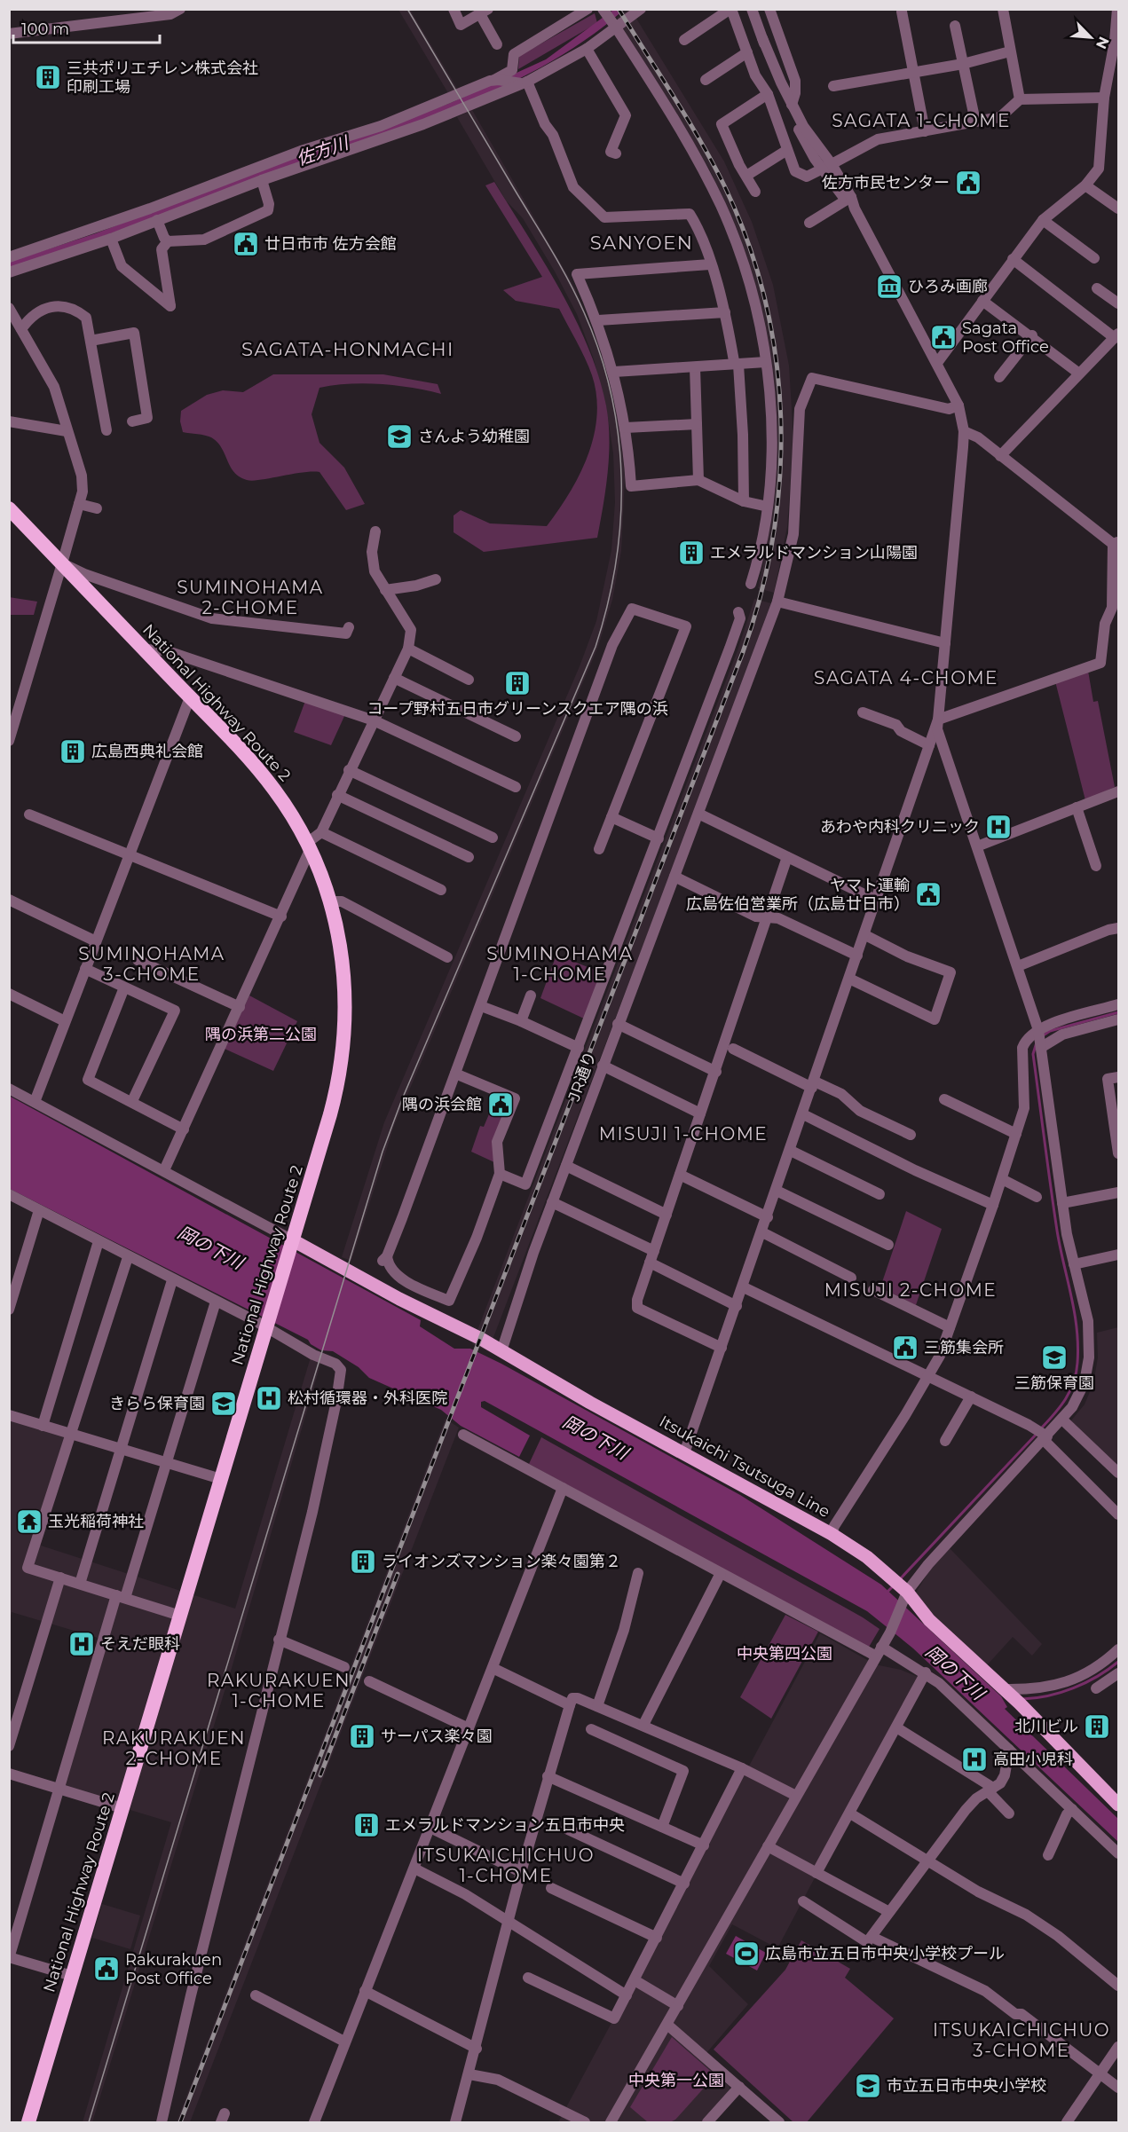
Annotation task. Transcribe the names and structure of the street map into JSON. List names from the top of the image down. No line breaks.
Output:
{"streets":{"highway":["National Highway Route 2"],"main road":["Itsukaichi Tsutsuga Line"],"street":["JR通り"]},"crossings":[["National Highway Route 2","Itsukaichi Tsutsuga Line"],["JR通り","Itsukaichi Tsutsuga Line"]],"districts":["SAGATA 1-CHOME","SANYOEN","SAGATA-HONMACHI","SUMINOHAMA 2-CHOME","SAGATA 4-CHOME","SUMINOHAMA 3-CHOME","SUMINOHAMA 1-CHOME","MISUJI 1-CHOME","MISUJI 2-CHOME","RAKURAKUEN 1-CHOME","RAKURAKUEN 2-CHOME","ITSUKAICHICHUO 1-CHOME","ITSUKAICHICHUO 3-CHOME"],"water":["佐方川","岡の下川"],"parks":["隅の浜第二公園","中央第四公園","中央第一公園"],"places":{"building":["三共ポリエチレン株式会社 印刷工場","エメラルドマンション山陽園","コープ野村五日市グリーンスクエア隅の浜","広島西典礼会館","ライオンズマンション楽々園第２","北川ビル","サーパス楽々園","エメラルドマンション五日市中央"],"public building":["佐方市民センター","廿日市市 佐方会館","Sagata Post Office","ヤマト運輸 広島佐伯営業所（広島廿日市）","隅の浜会館","三筋集会所","Rakurakuen Post Office"],"museum":["ひろみ画廊"],"school or university":["さんよう幼稚園","三筋保育園","きらら保育園","市立五日市中央小学校"],"hospital":["あわや内科クリニック","松村循環器・外科医院","そえだ眼科","高田小児科"],"temple":["玉光稲荷神社"],"sports":["広島市立五日市中央小学校プール"]},"scale_bar":"100 m","north":"bottom right"}
